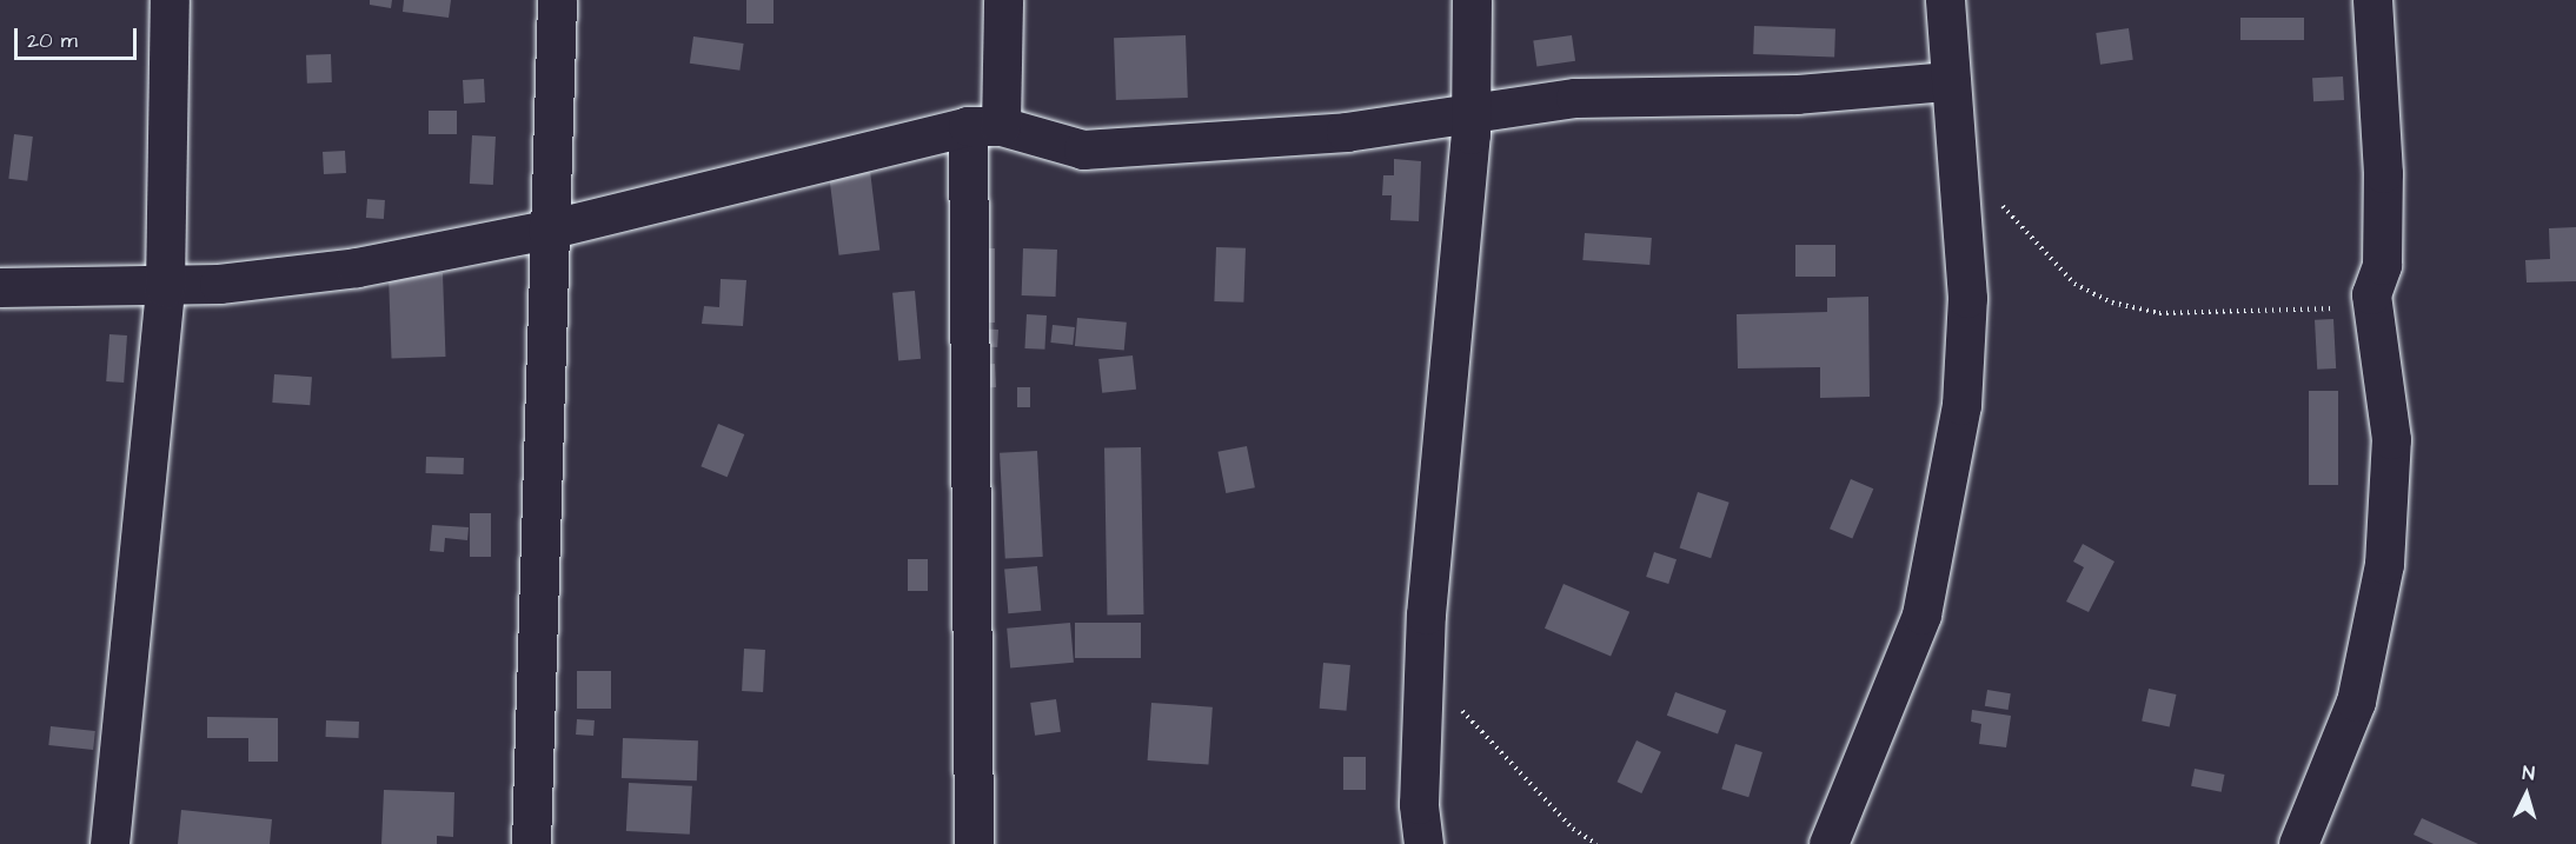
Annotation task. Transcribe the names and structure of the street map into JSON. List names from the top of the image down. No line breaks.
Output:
{"scale_bar":"20 m","north":"top"}
